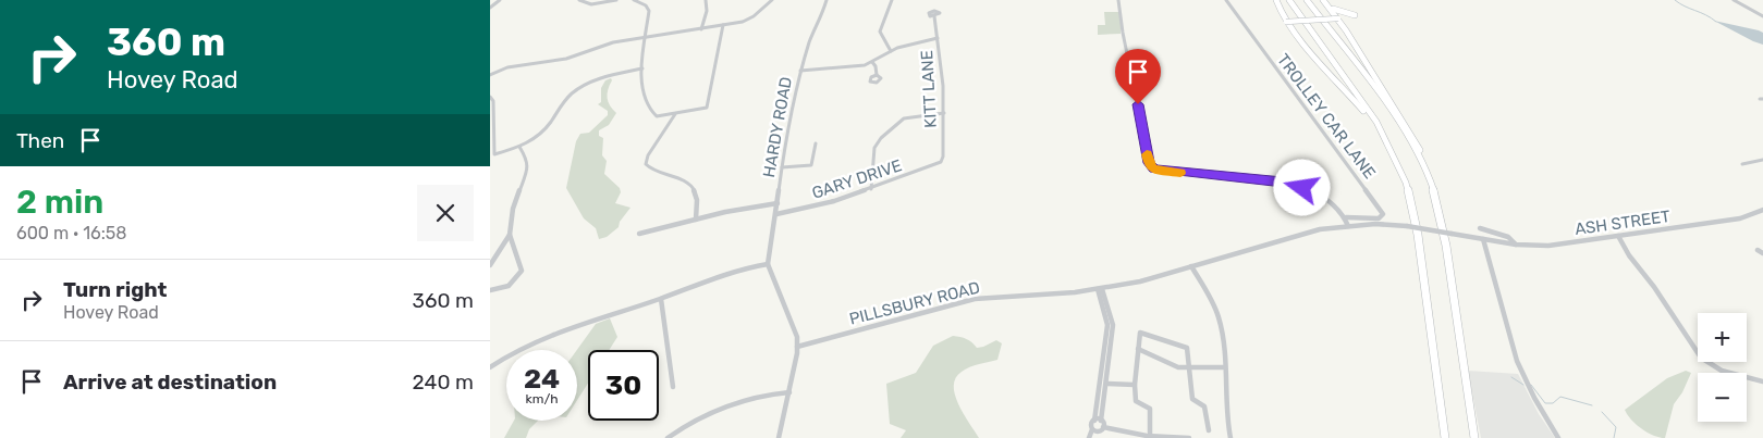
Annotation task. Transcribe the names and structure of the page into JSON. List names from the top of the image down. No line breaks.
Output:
{"streets":{"street":["KITT LANE","TROLLEY CAR LANE","HARDY ROAD","GARY DRIVE","ASH STREET","PILLSBURY ROAD"]},"crossings":[["KITT LANE","GARY DRIVE"],["HARDY ROAD","GARY DRIVE"],["ASH STREET","PILLSBURY ROAD"]],"page":{"turn":["360 m","Hovey Road"],"then":"Then","heading":["2 min","600 m · 16:58"],"list":[{"name":"Turn right","note":"Hovey Road","value":"360 m"},{"name":"Arrive at destination","value":"240 m"}],"map_buttons":["+","−"],"speed":"24 km/h","limit":"30"}}
